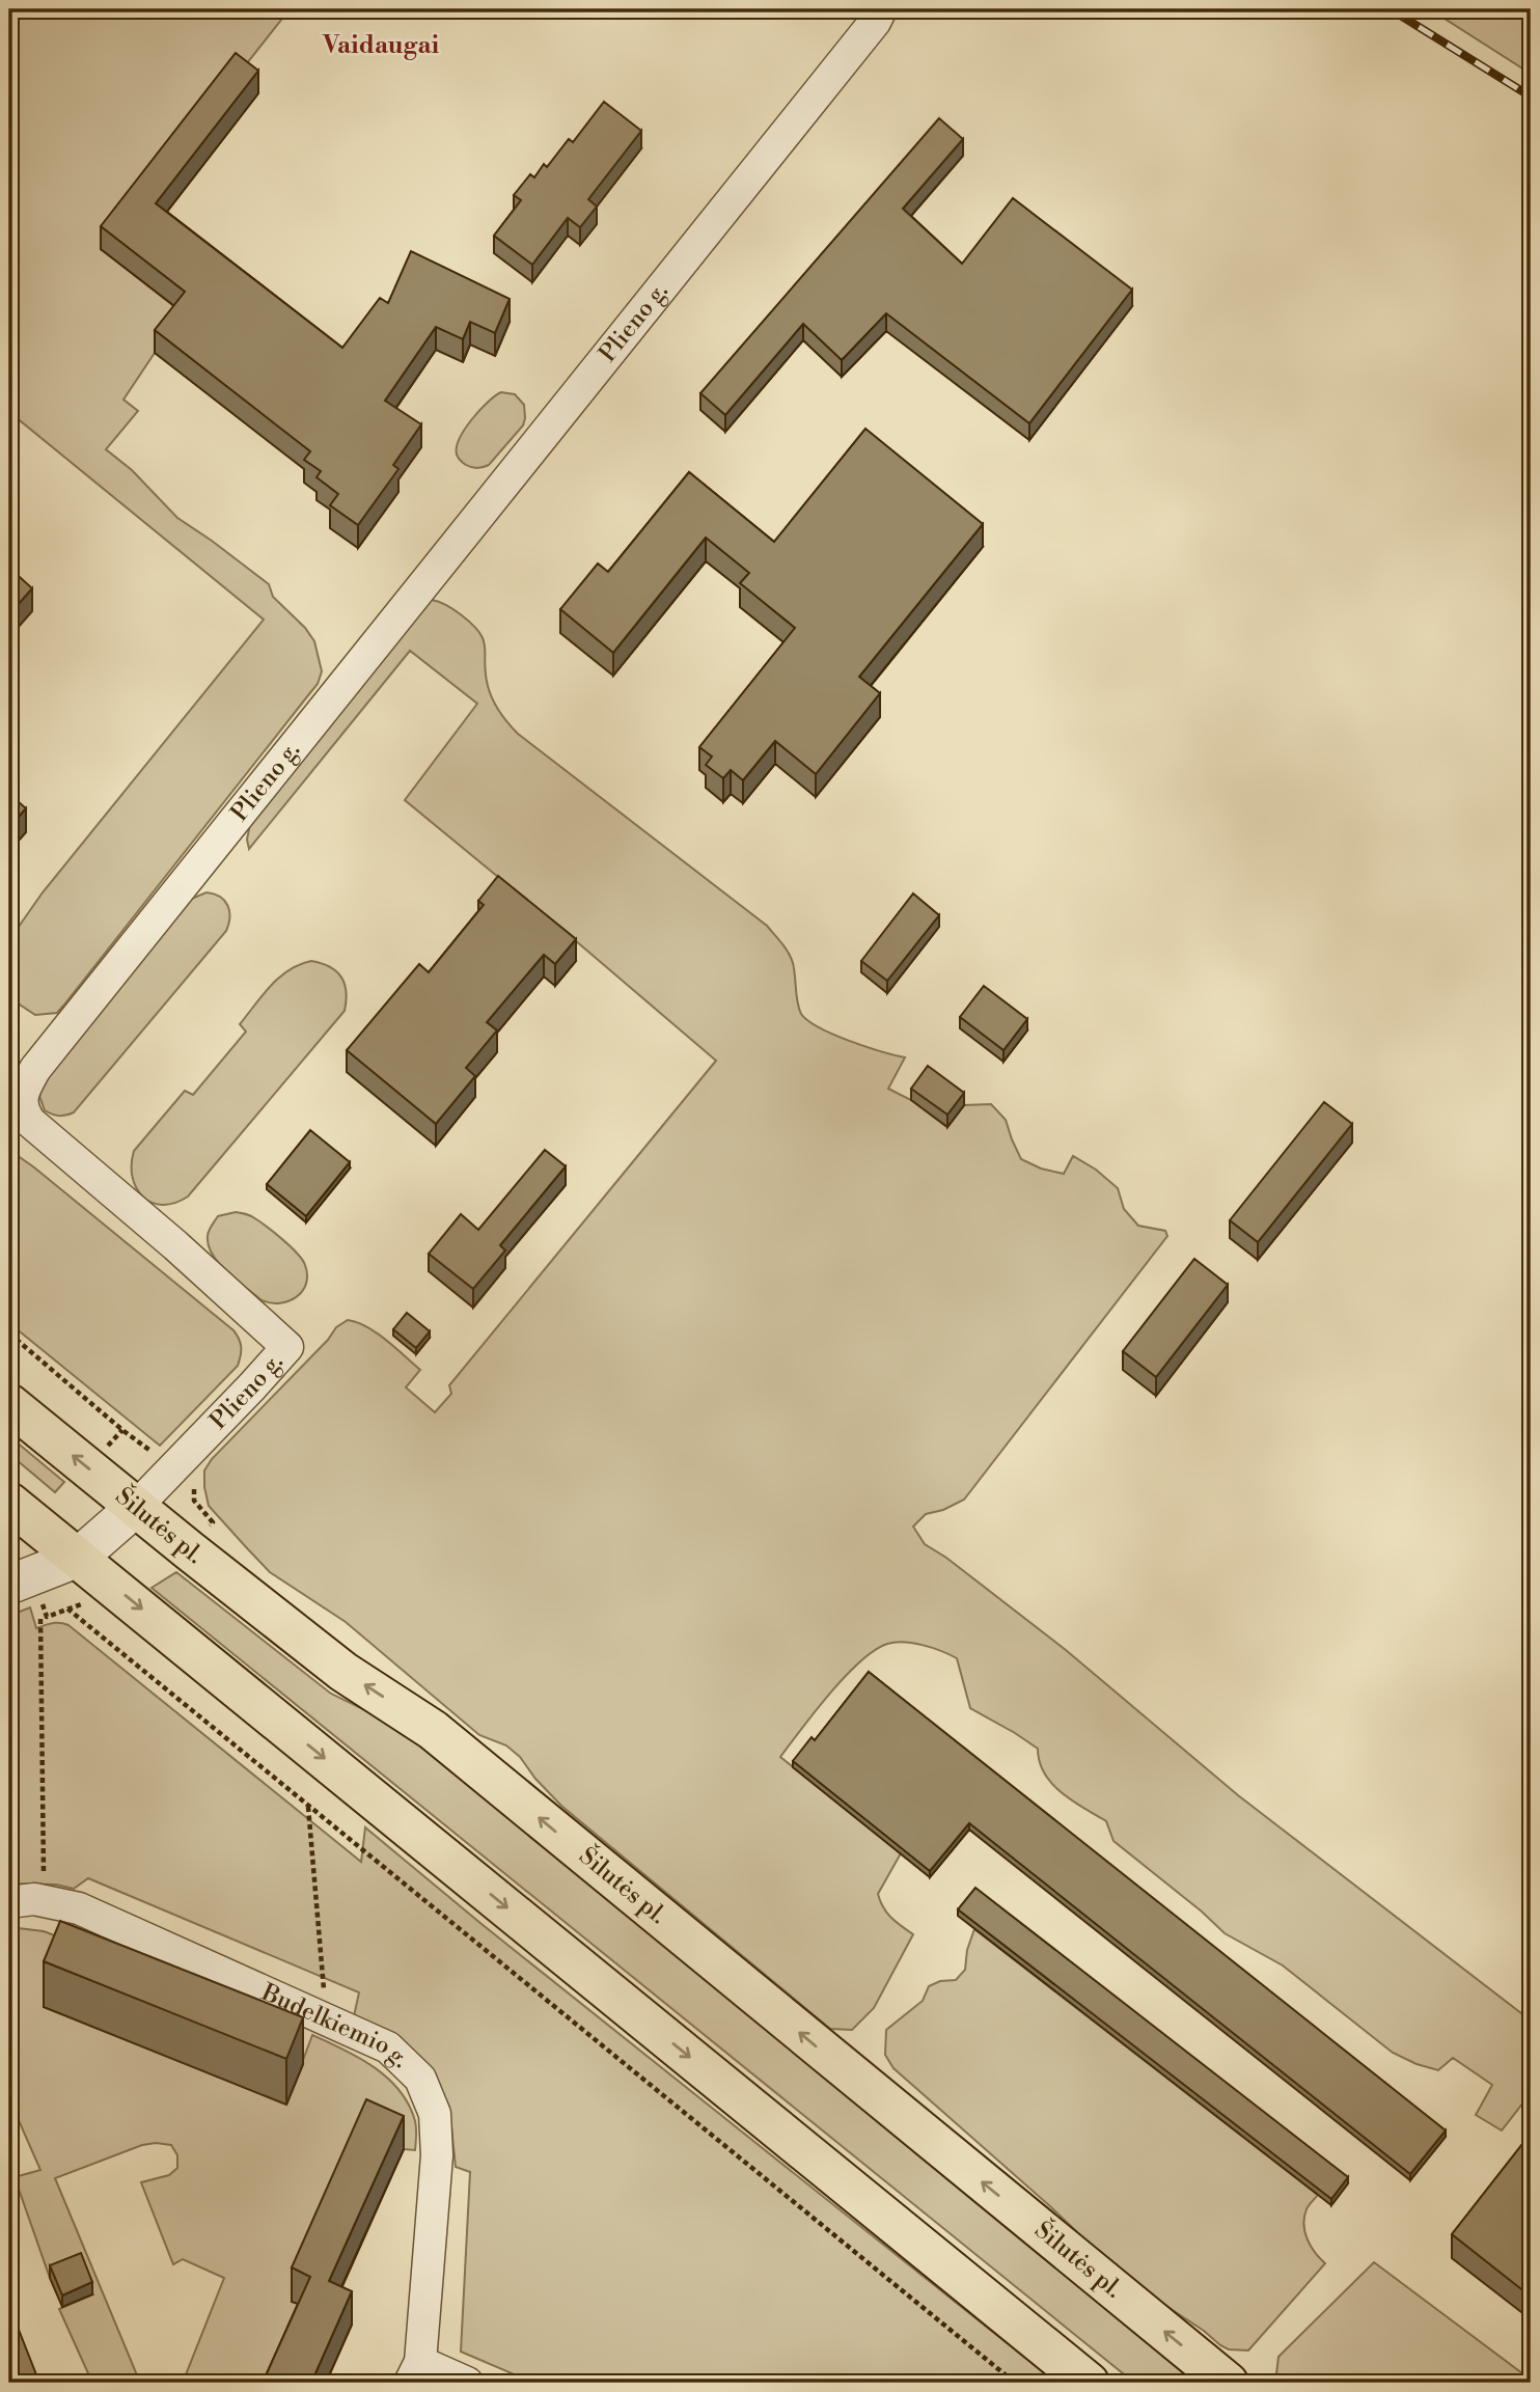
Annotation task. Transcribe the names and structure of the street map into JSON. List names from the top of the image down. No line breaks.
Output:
{"streets":{"main road":["Šilutės pl."],"street":["Plieno g.","Budelkiemio g."]},"crossings":[["Plieno g.","Šilutės pl."]],"districts":["Vaidaugai"]}
